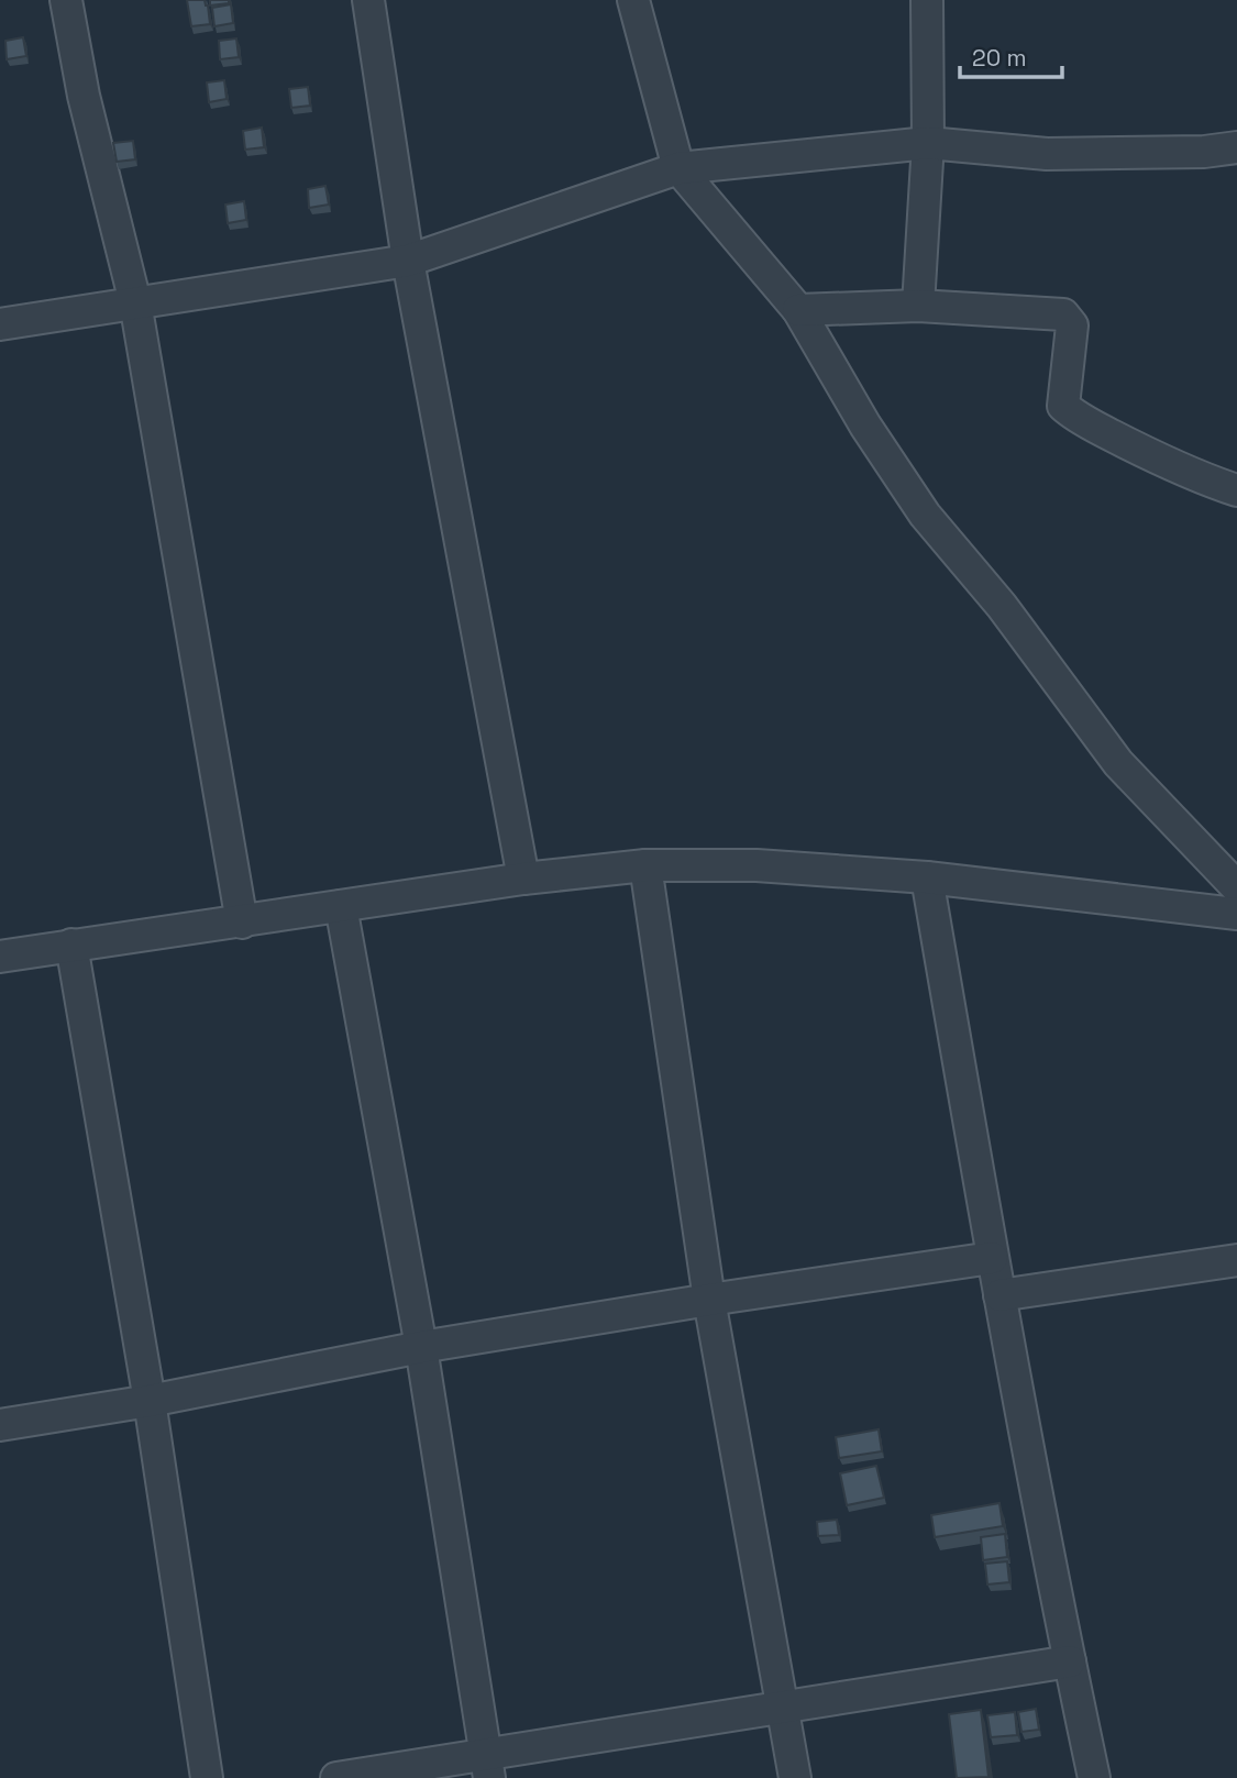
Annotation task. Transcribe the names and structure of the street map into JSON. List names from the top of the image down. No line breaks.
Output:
{"scale_bar":"20 m"}
